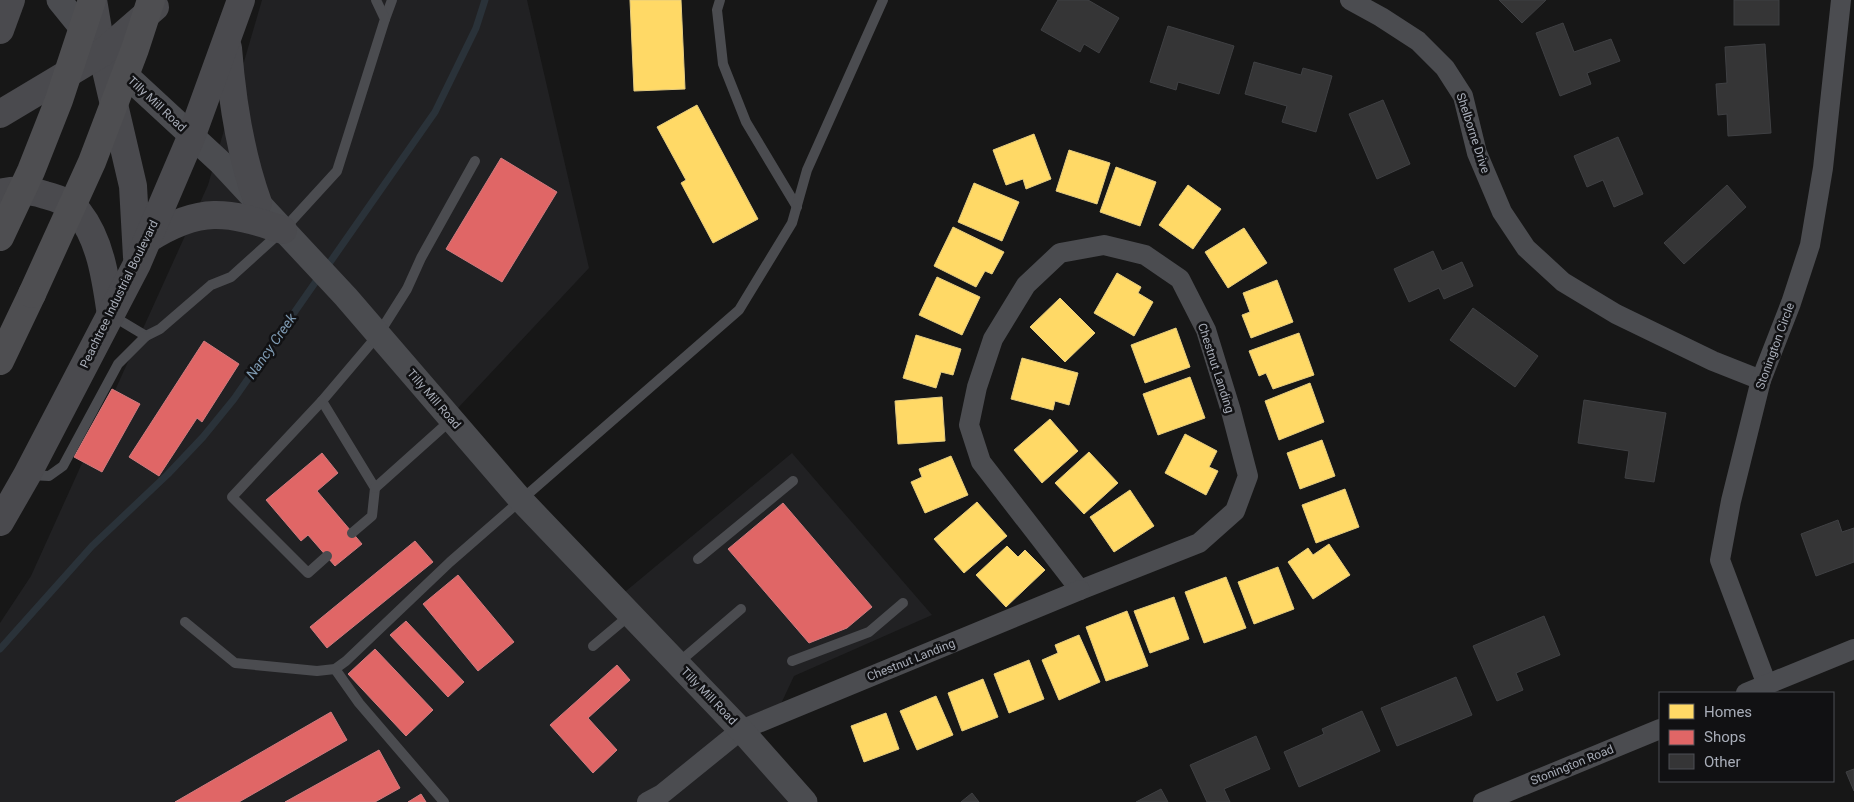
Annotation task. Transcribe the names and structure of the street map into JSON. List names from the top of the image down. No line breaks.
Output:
{"streets":{"main road":["Peachtree Industrial Boulevard"],"street":["Tilly Mill Road","Shelborne Drive","Stonington Circle","Chestnut Landing","Stonington Road"]},"crossings":[["Tilly Mill Road","Peachtree Industrial Boulevard"],["Tilly Mill Road","Chestnut Landing"],["Shelborne Drive","Stonington Circle"]],"water":["Nancy Creek"],"legend":["Homes","Shops","Other"]}
